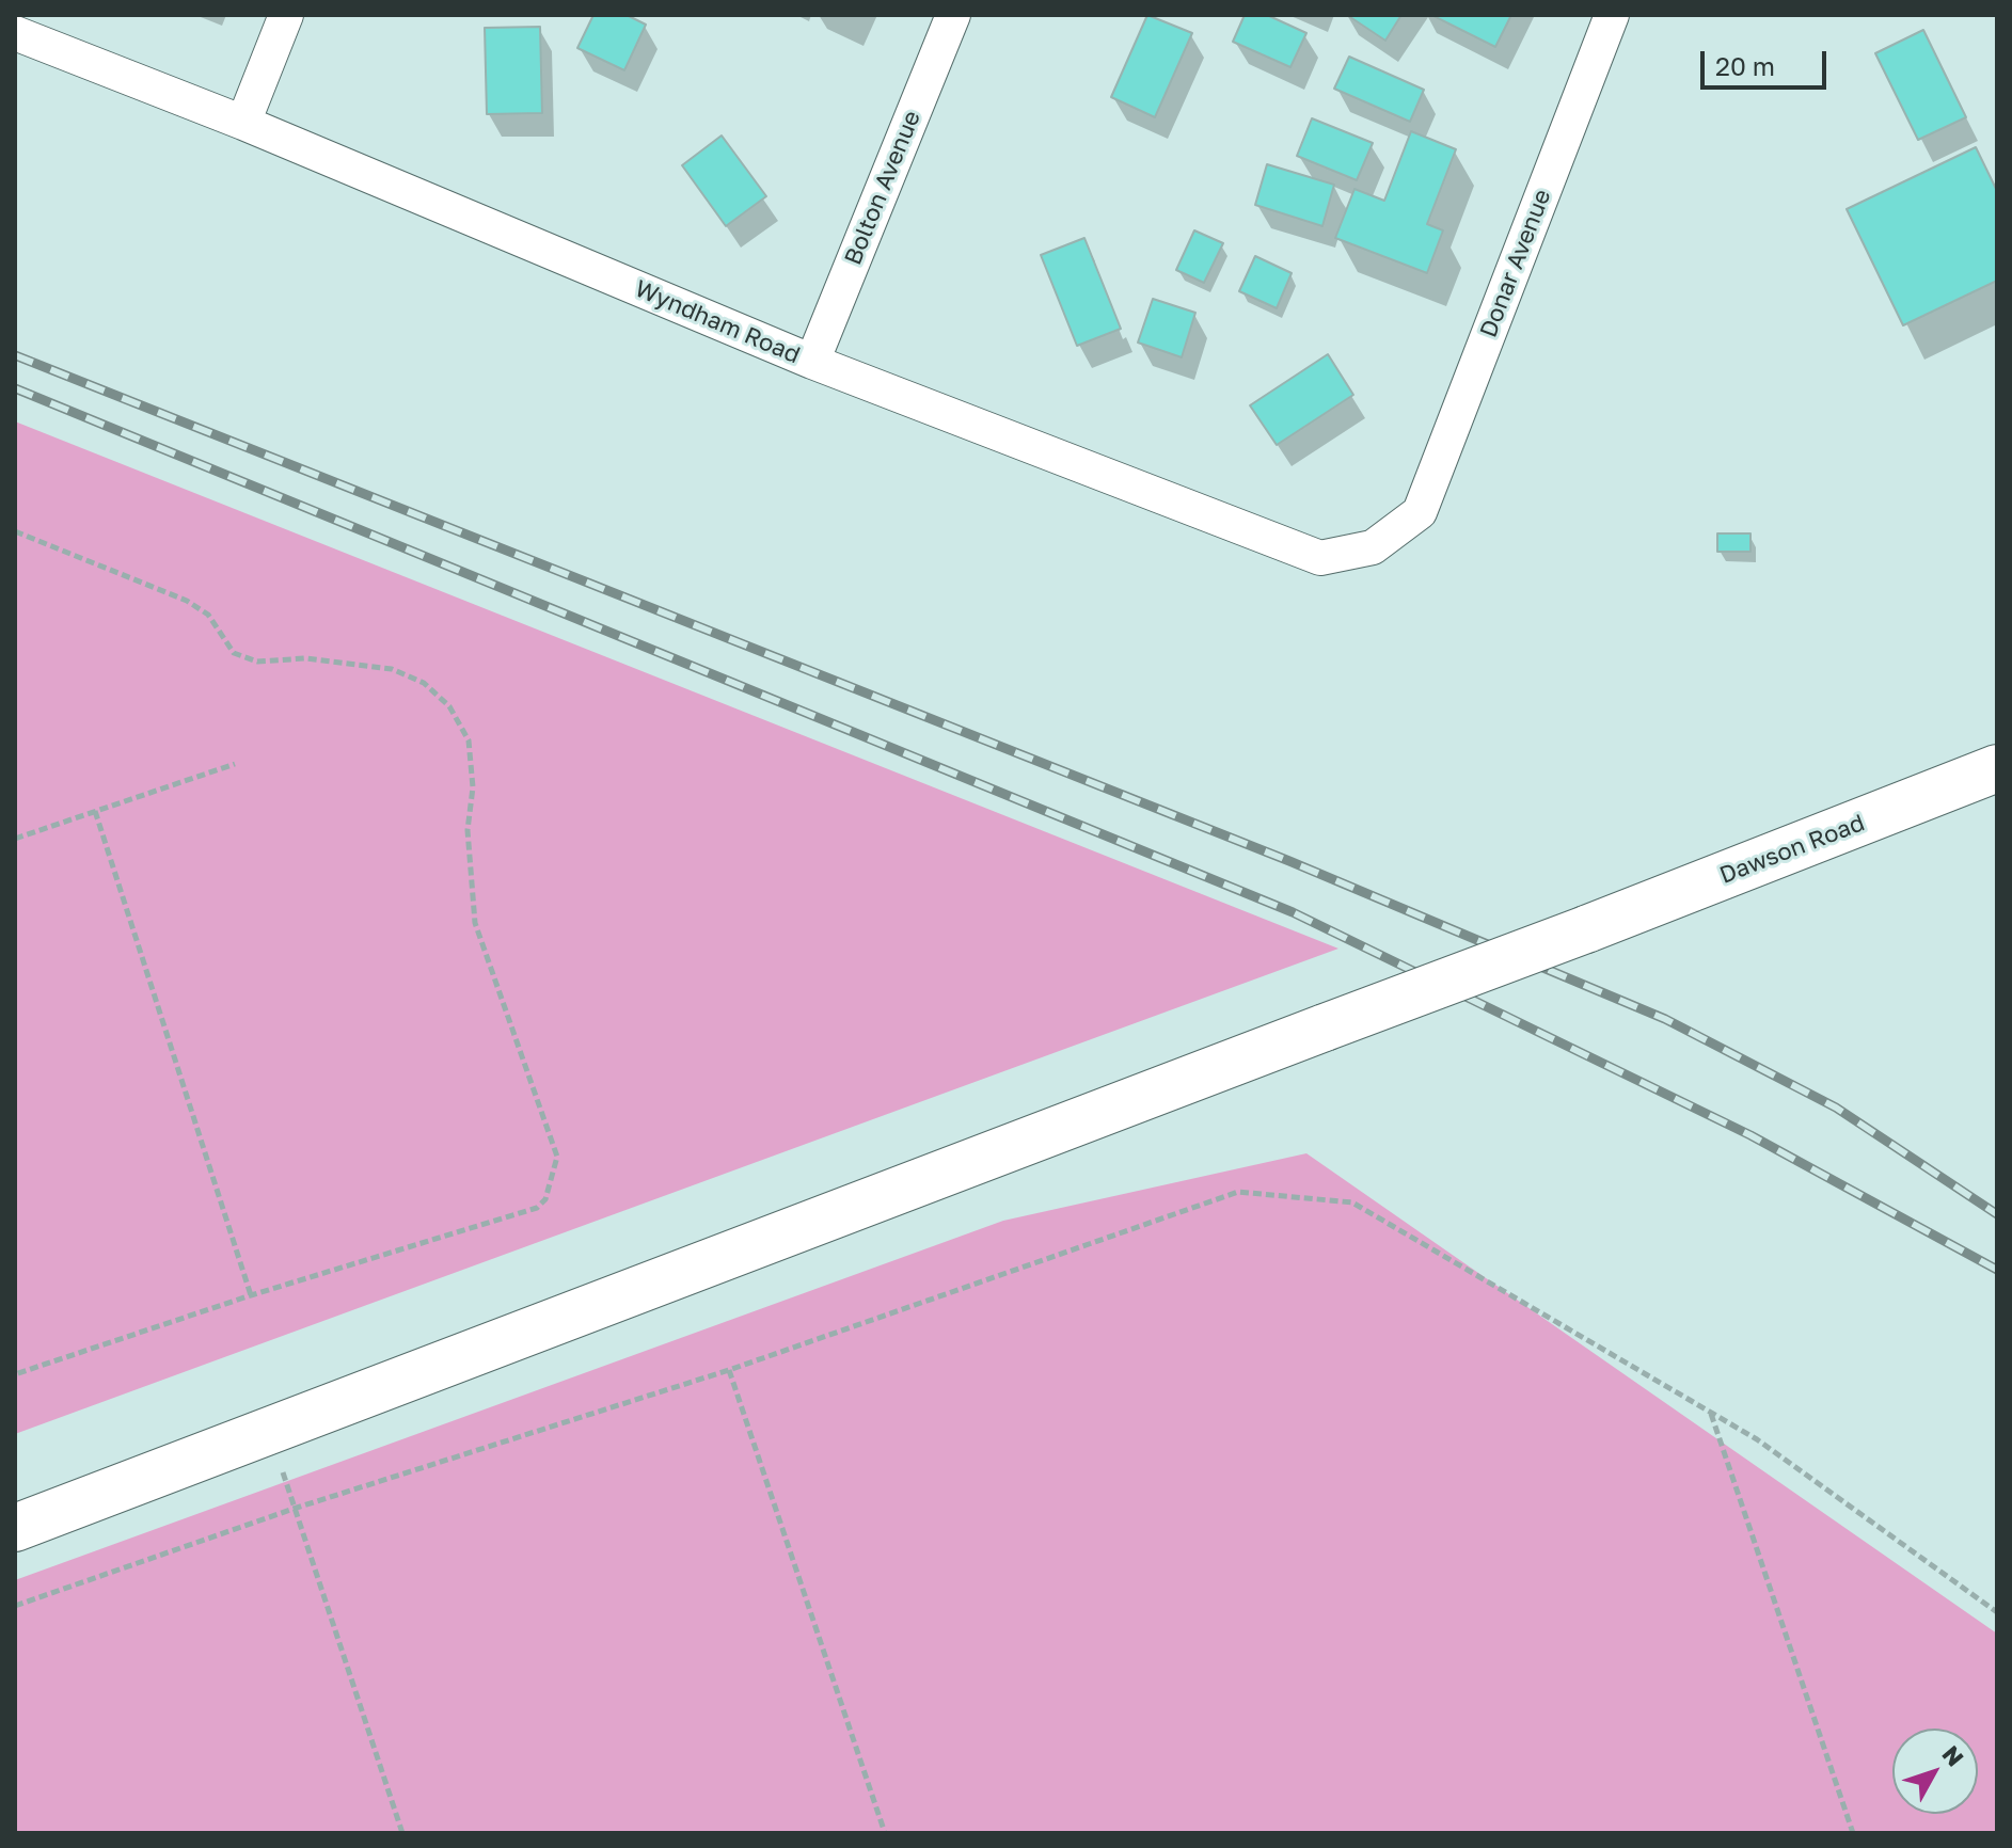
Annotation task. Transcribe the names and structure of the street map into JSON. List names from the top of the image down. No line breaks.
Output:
{"streets":{"street":["Bolton Avenue","Donar Avenue","Wyndham Road","Dawson Road"]},"crossings":[["Bolton Avenue","Wyndham Road"],["Donar Avenue","Wyndham Road"]],"scale_bar":"20 m","north":"top right"}
